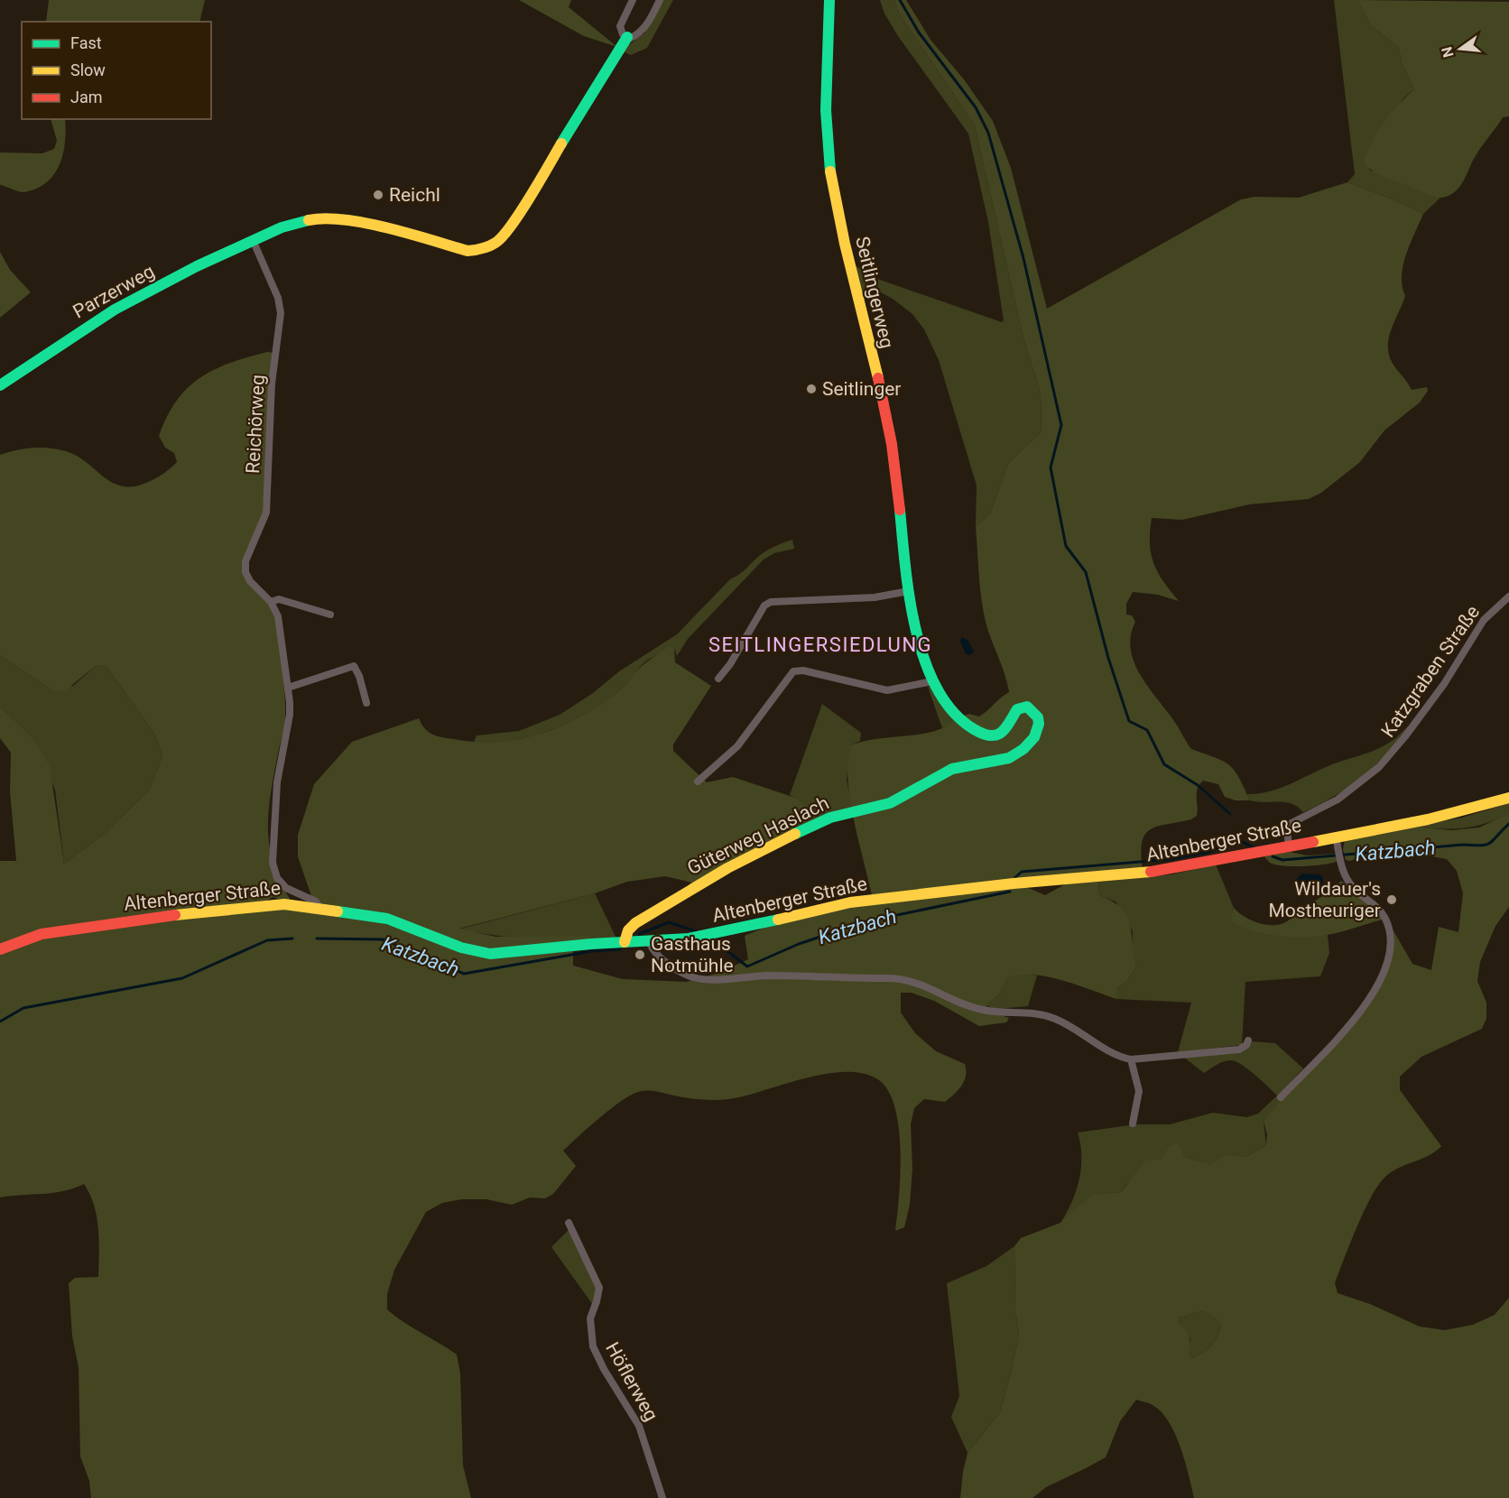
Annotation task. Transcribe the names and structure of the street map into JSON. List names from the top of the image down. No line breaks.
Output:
{"streets":{"street":["Parzerweg","Seitlingerweg","Reichörweg","Katzgraben Straße","Güterweg Haslach","Altenberger Straße","Höflerweg"]},"crossings":[["Parzerweg","Reichörweg"],["Seitlingerweg","Güterweg Haslach"],["Reichörweg","Altenberger Straße"],["Katzgraben Straße","Altenberger Straße"],["Güterweg Haslach","Altenberger Straße"]],"districts":["SEITLINGERSIEDLUNG"],"water":["Katzbach"],"places":["Reichl","Seitlinger","Wildauer's Mostheuriger","Gasthaus Notmühle"],"legend":["Fast","Slow","Jam"],"north":"left"}
